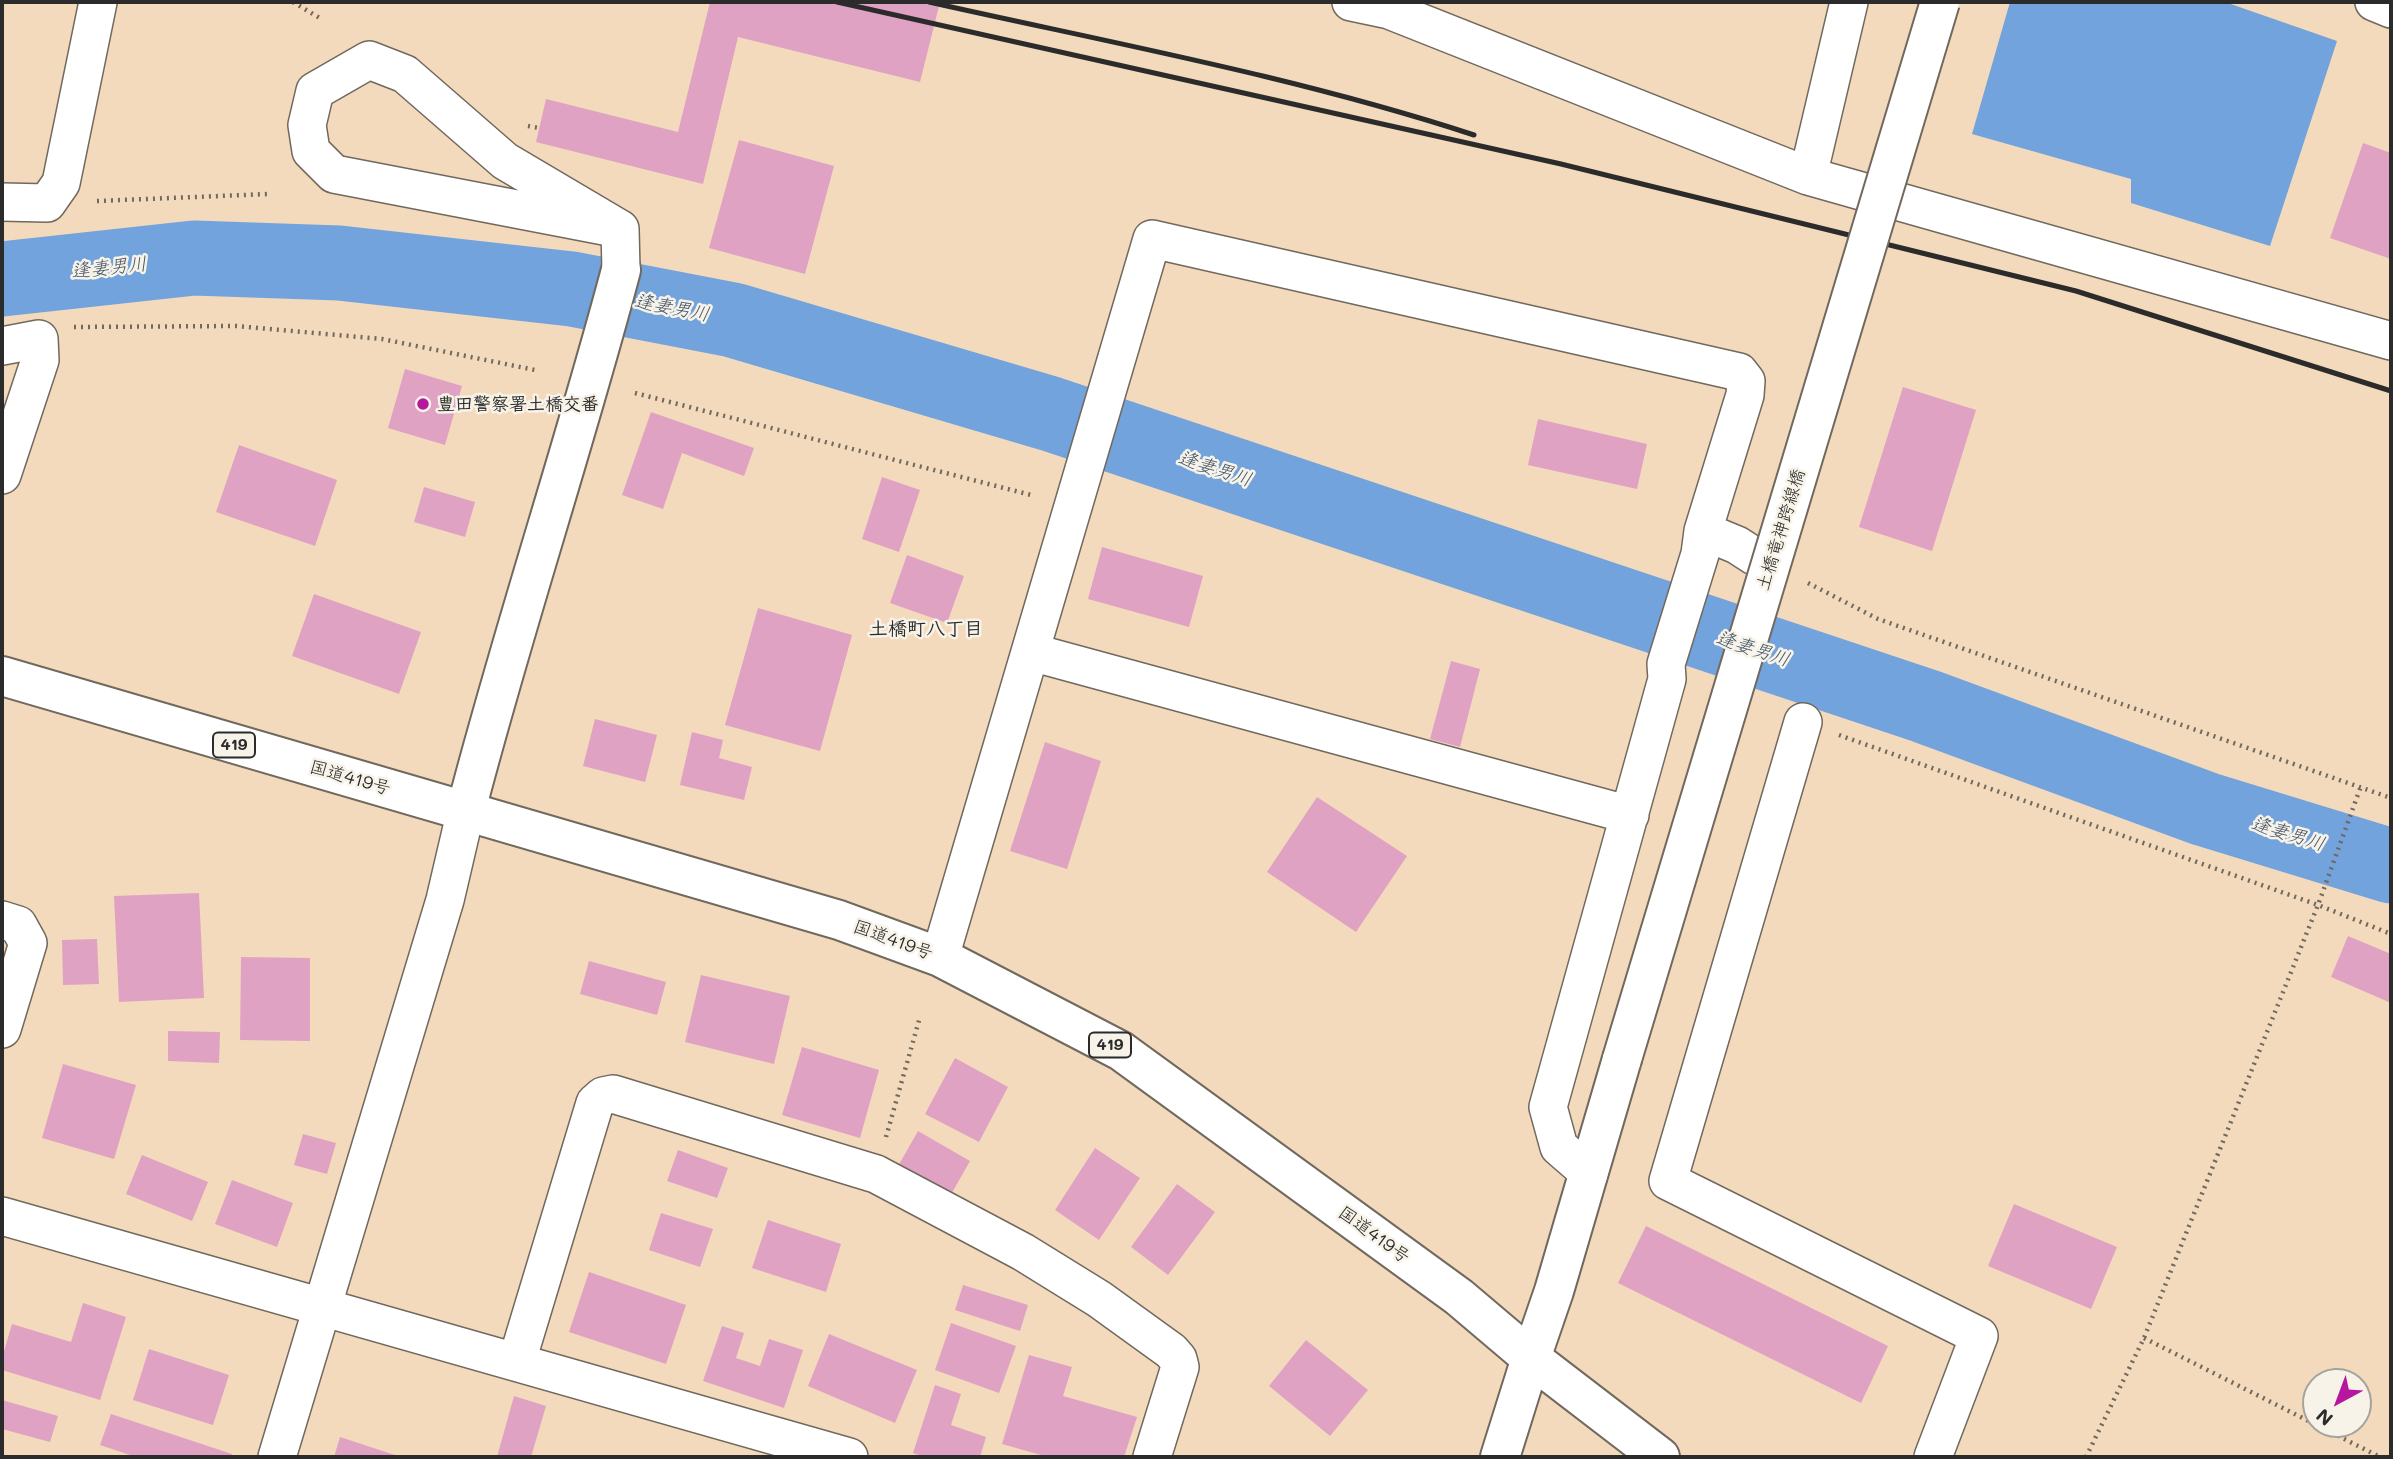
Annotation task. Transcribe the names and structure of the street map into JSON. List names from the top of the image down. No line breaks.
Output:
{"streets":{"main road":["土橋竜神跨線橋","419","国道419号"]},"crossings":[["土橋竜神跨線橋","国道419号"]],"districts":["土橋町八丁目"],"water":["逢妻男川"],"places":["豊田警察署土橋交番"],"north":"bottom left"}
